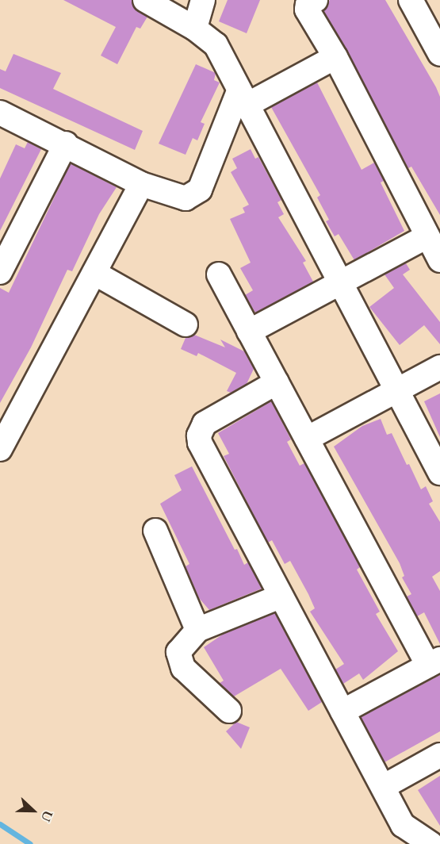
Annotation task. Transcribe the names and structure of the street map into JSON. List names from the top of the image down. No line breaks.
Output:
{"north":"right"}
